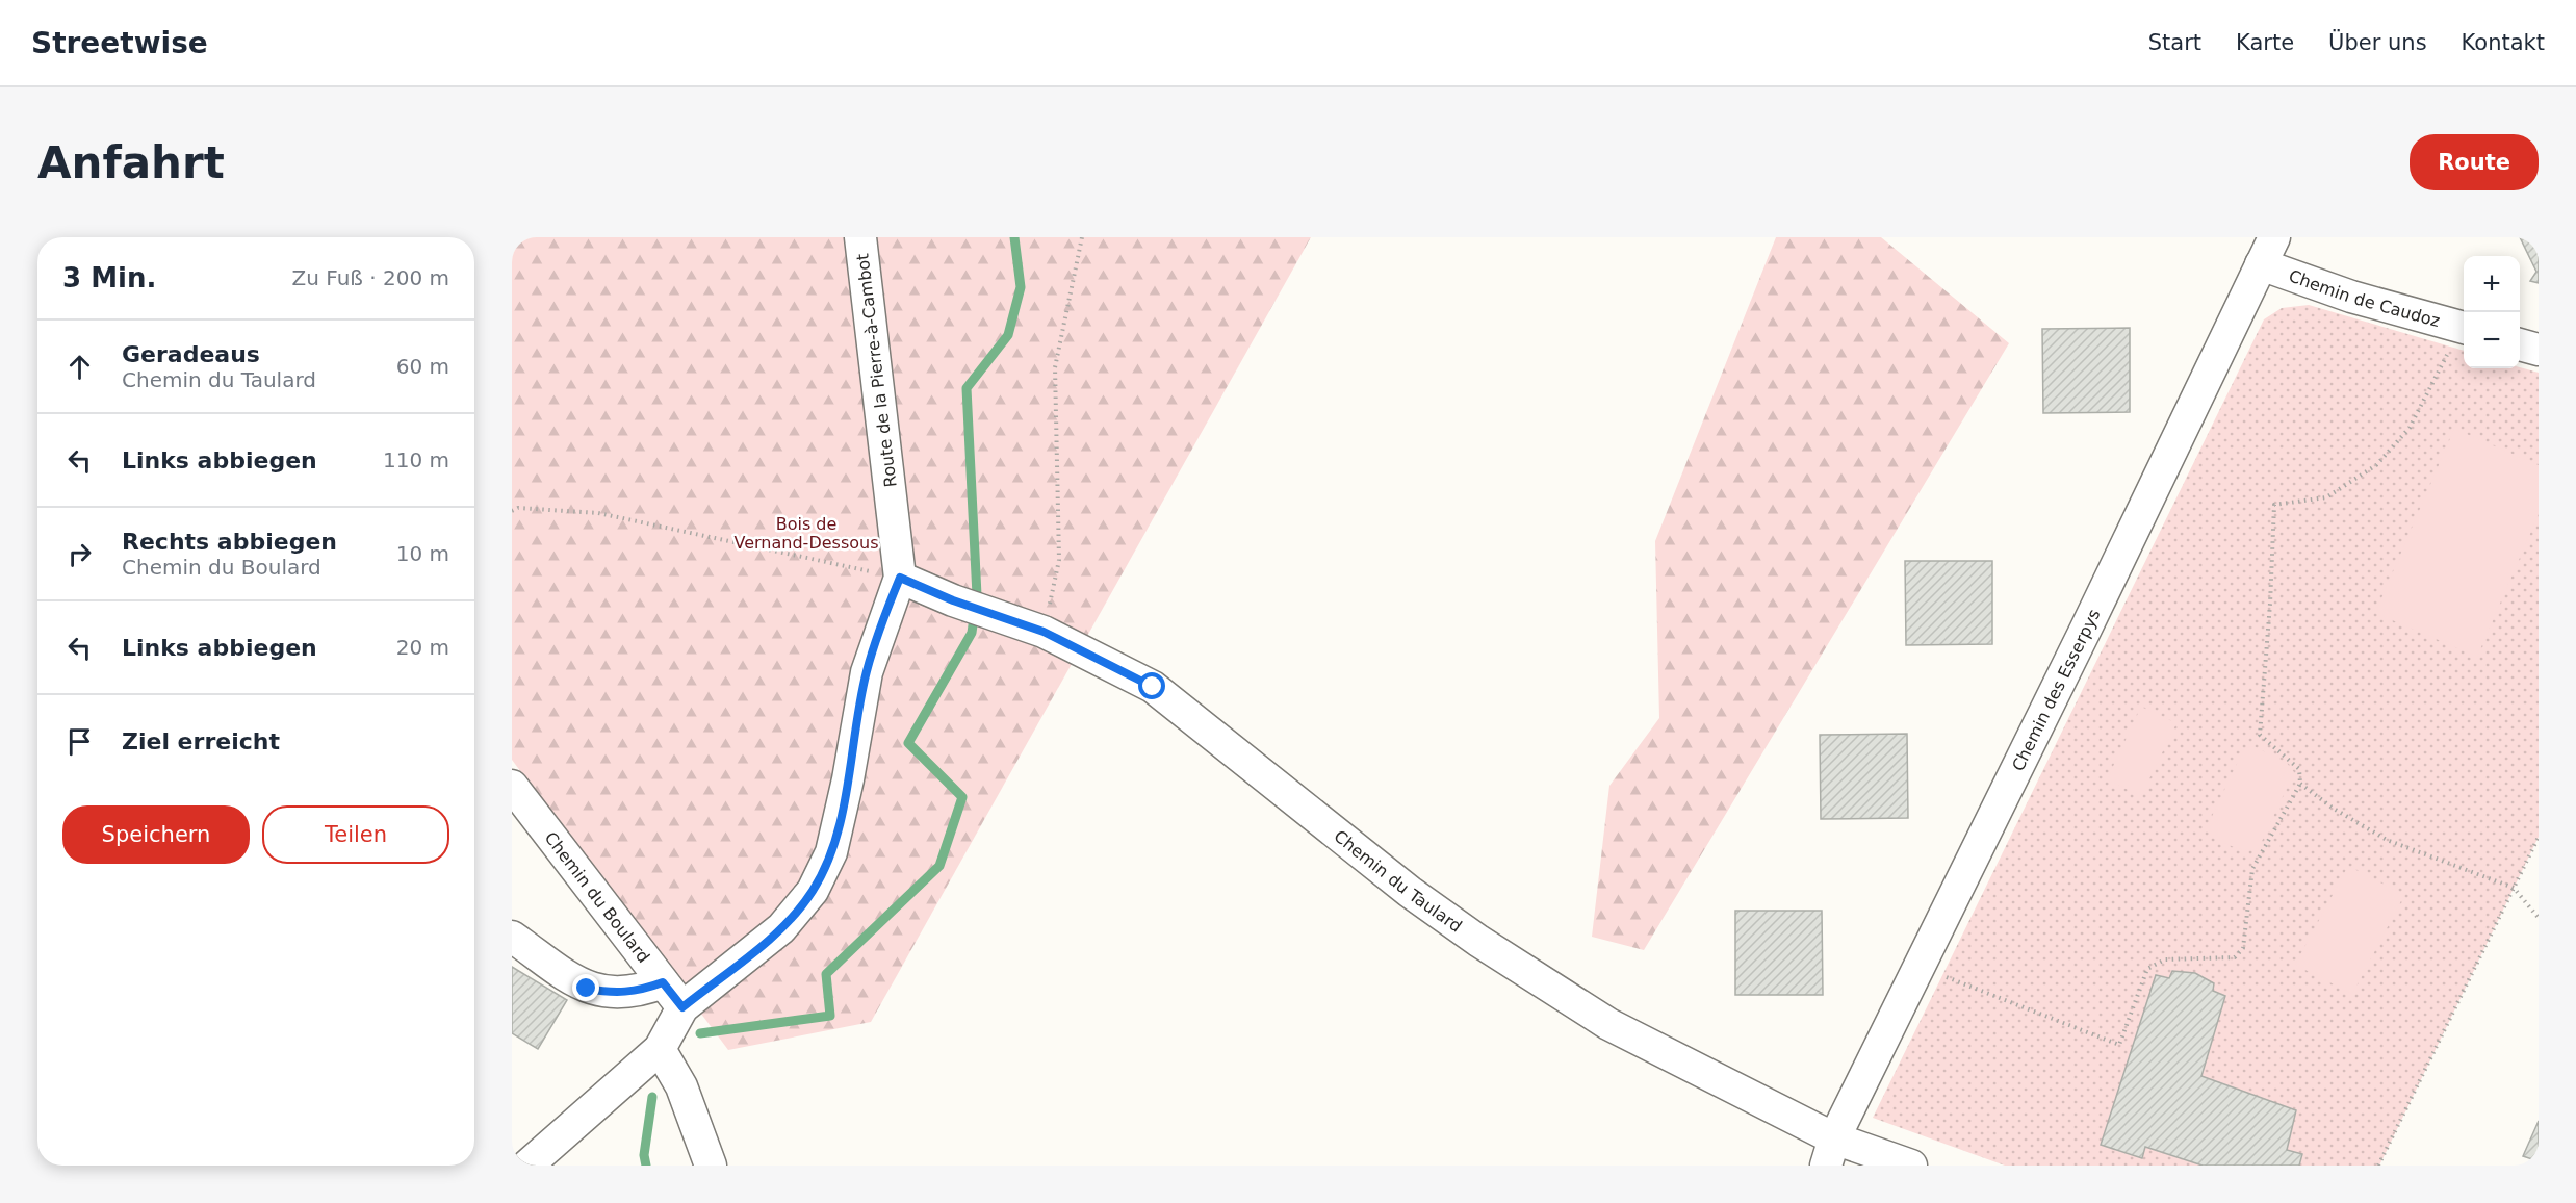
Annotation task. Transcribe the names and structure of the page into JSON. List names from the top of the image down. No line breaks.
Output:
{"streets":{"street":["Chemin de Caudoz","Route de la Pierre-à-Cambot","Chemin des Esserpys","Chemin du Taulard","Chemin du Boulard"]},"crossings":[["Chemin de Caudoz","Chemin des Esserpys"],["Route de la Pierre-à-Cambot","Chemin du Taulard"],["Chemin des Esserpys","Chemin du Taulard"]],"parks":["Bois de Vernand-Dessous"],"page":{"header":"Streetwise","nav":["Start","Karte","Über uns","Kontakt"],"buttons":["Route",["Speichern","Teilen"]],"title":"Anfahrt","heading":["3 Min.","Zu Fuß · 200 m"],"map_buttons":["+","−"],"list":[["Geradeaus","Chemin du Taulard","60 m"],["Links abbiegen","110 m"],["Rechts abbiegen","Chemin du Boulard","10 m"],["Links abbiegen","20 m"],"Ziel erreicht"]}}
